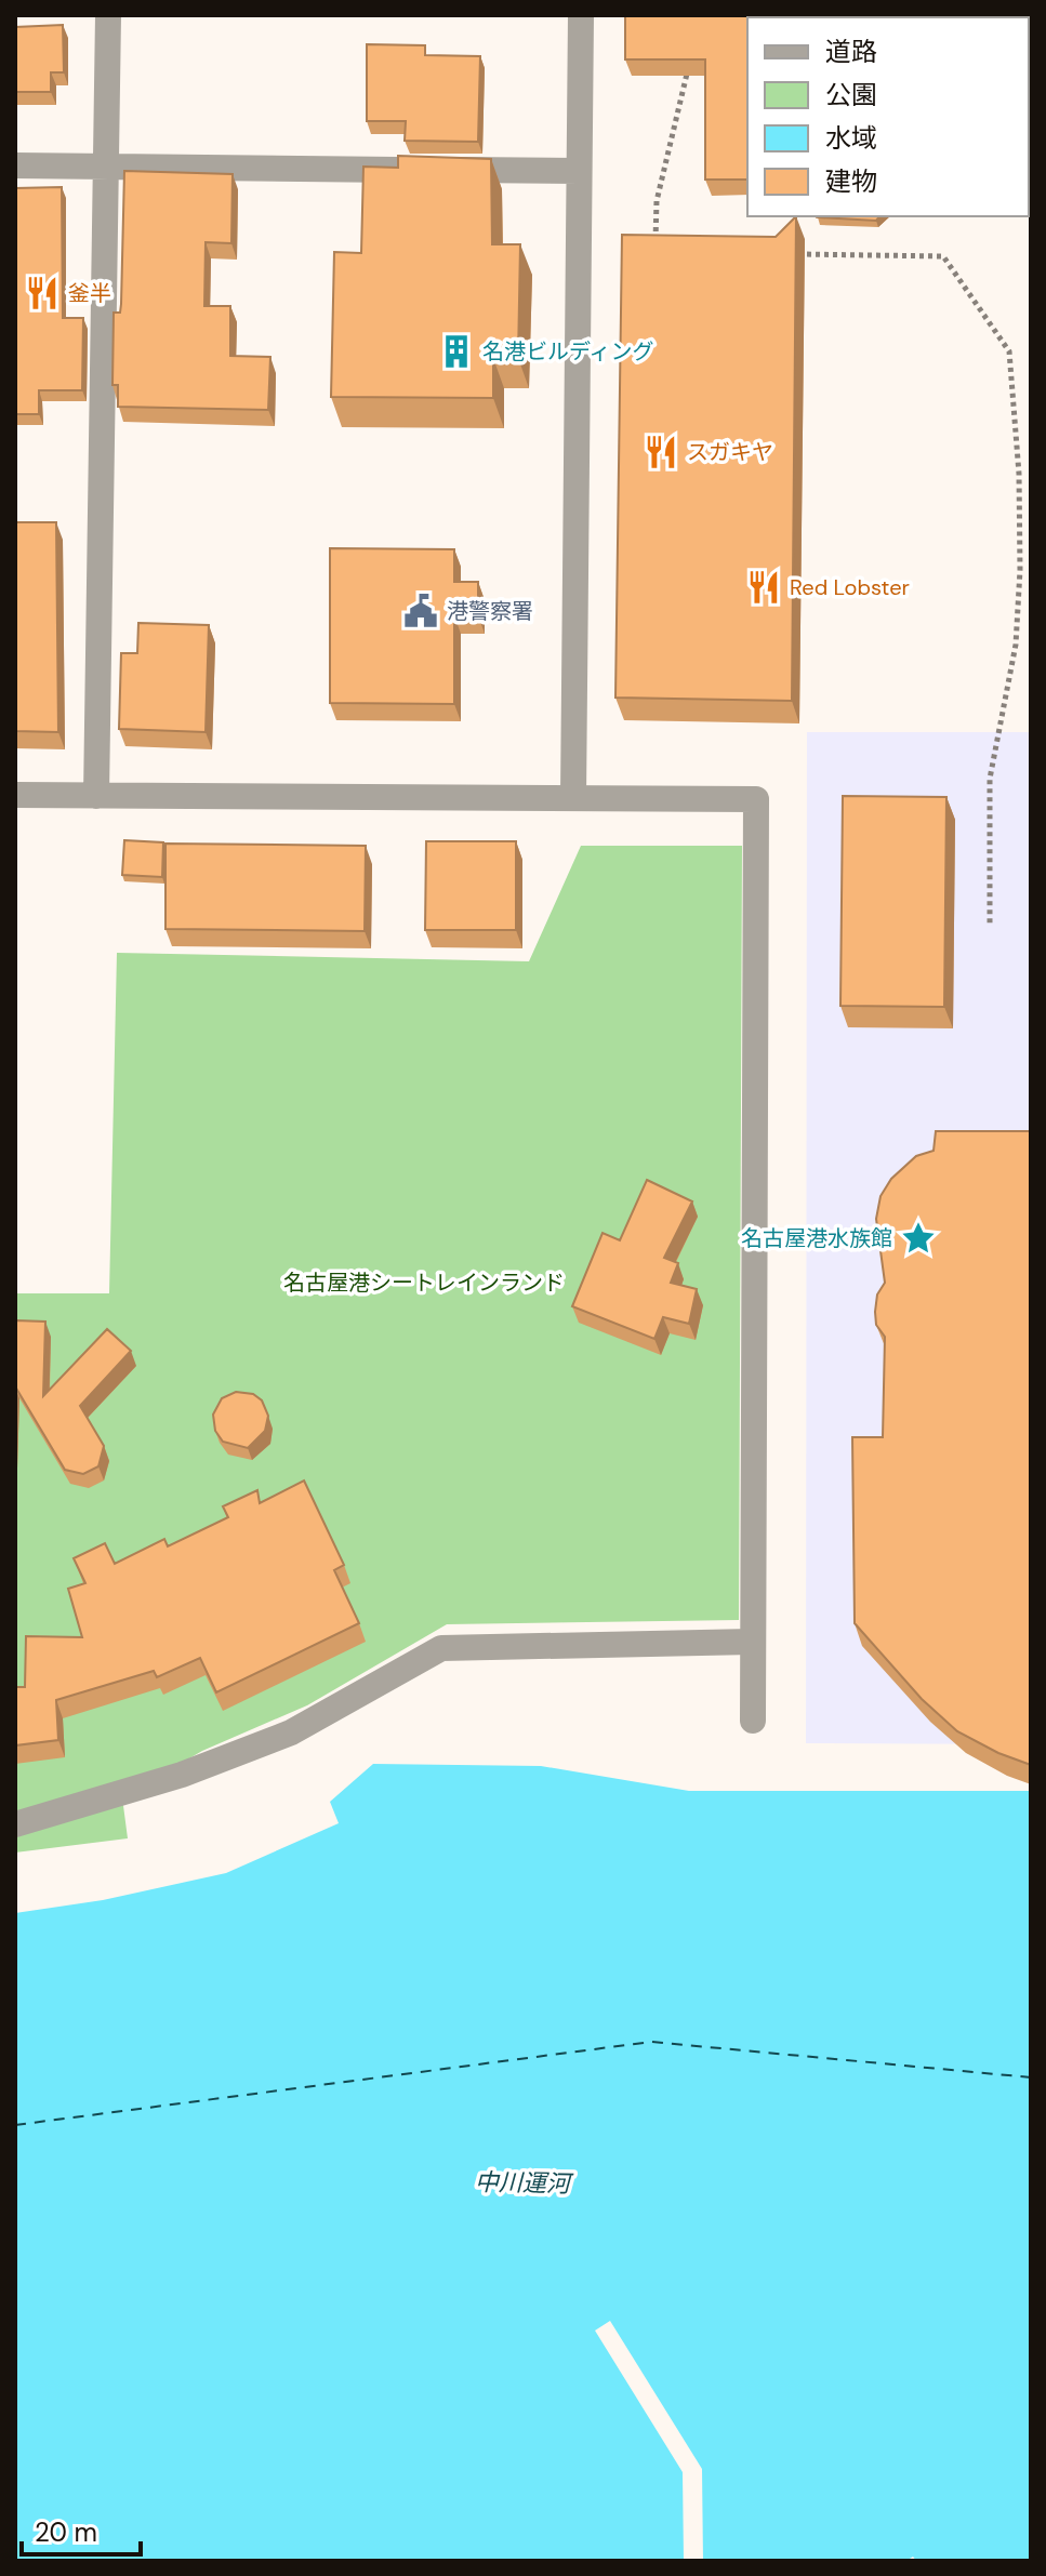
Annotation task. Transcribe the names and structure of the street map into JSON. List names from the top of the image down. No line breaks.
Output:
{"water":["中川運河"],"parks":["名古屋港シートレインランド"],"places":{"restaurant":["釜半","スガキヤ","Red Lobster"],"building":["名港ビルディング"],"public building":["港警察署"],"place":["名古屋港水族館"]},"legend":["道路","公園","水域","建物"],"scale_bar":"20 m"}
